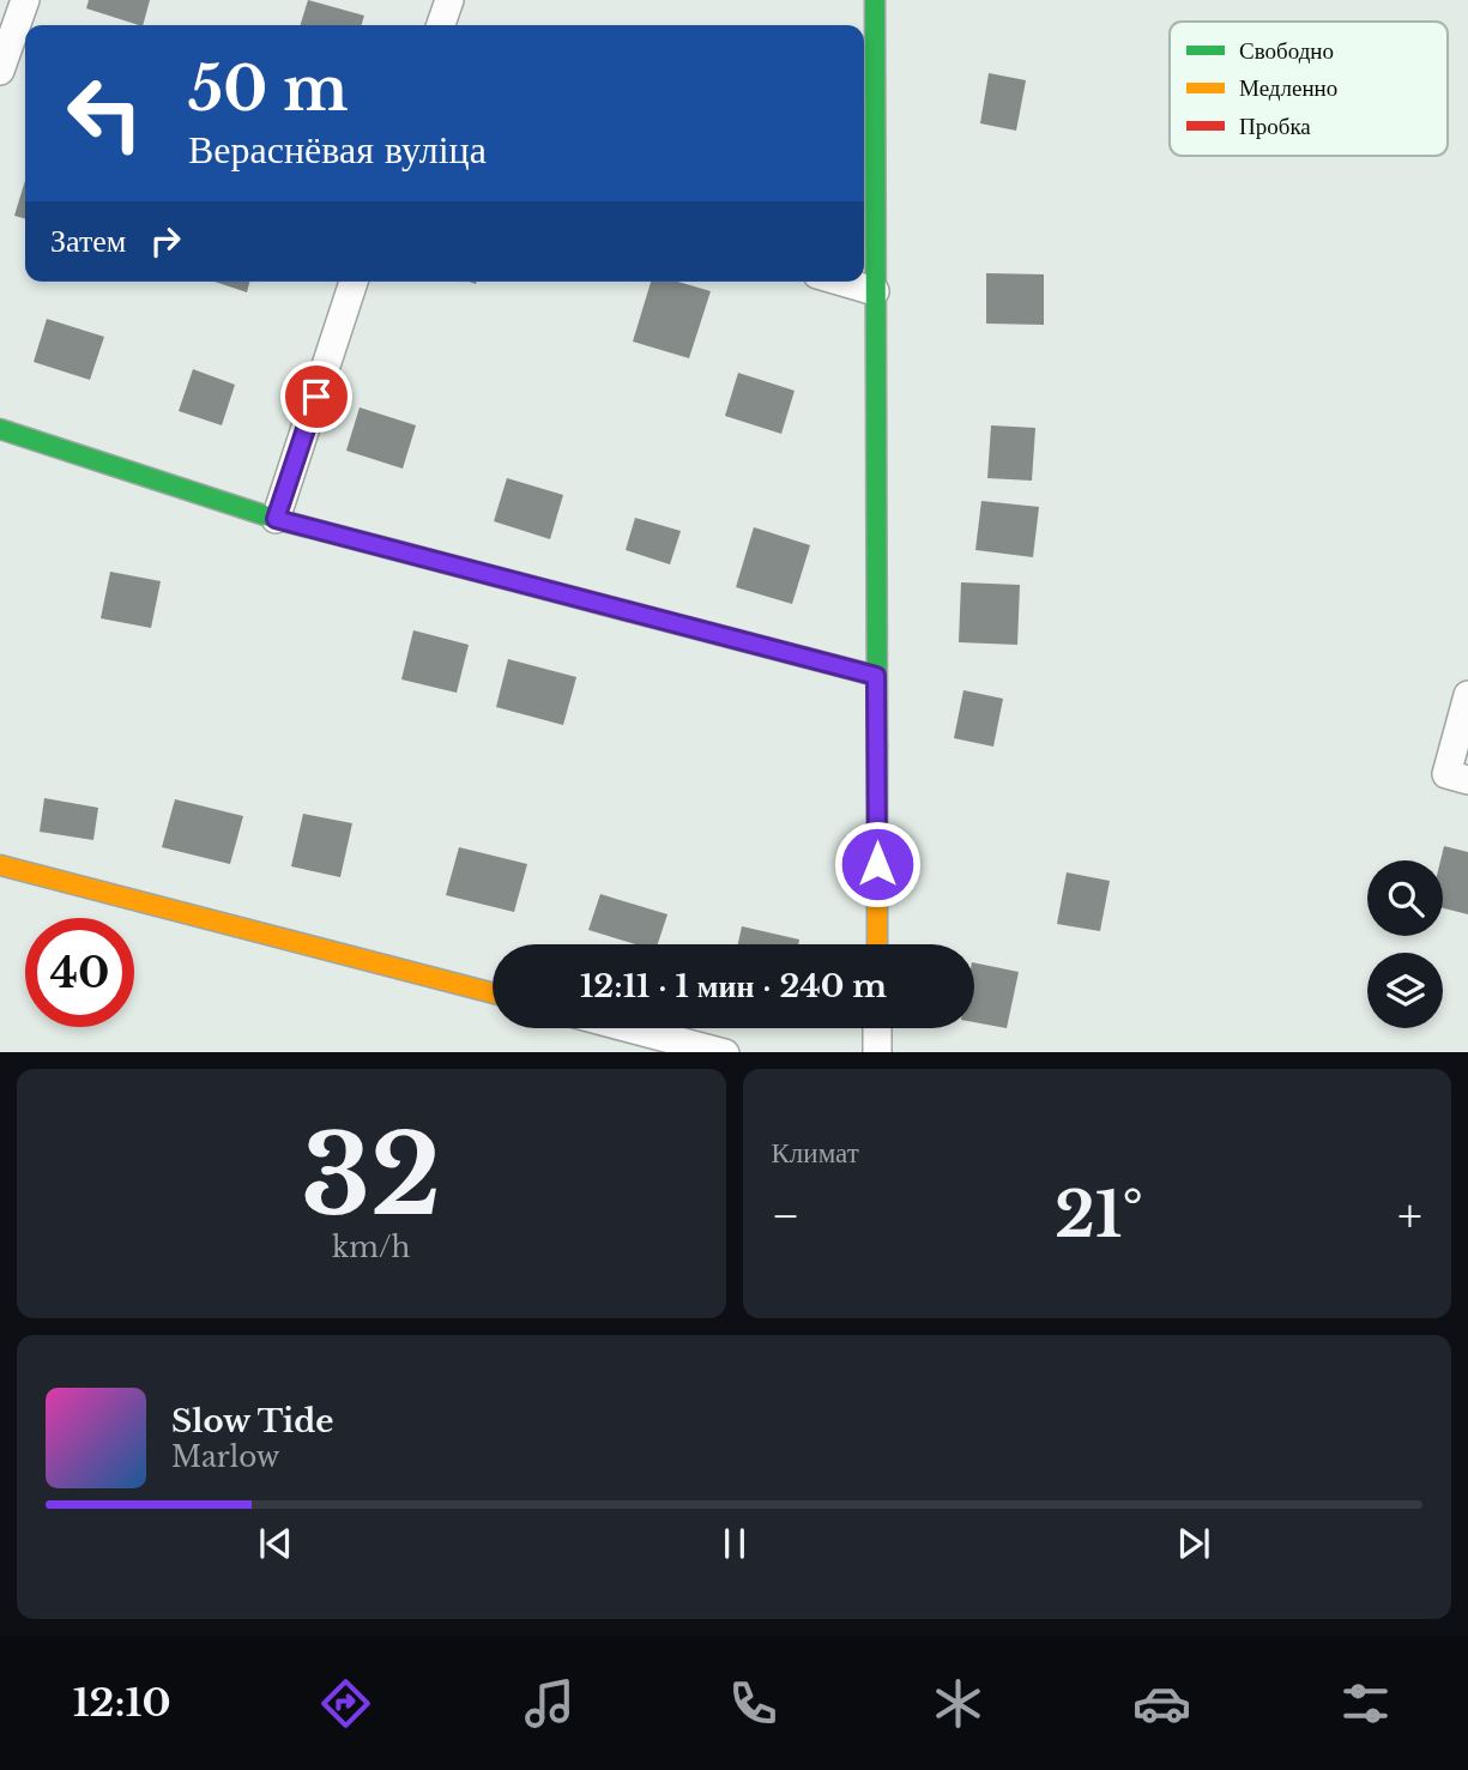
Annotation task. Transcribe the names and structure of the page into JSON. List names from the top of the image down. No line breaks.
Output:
{"legend":["Свободно","Медленно","Пробка"],"page":{"turn":["50 m","Вераснёвая вуліца"],"then":"Затем","limit":"40","trip":"12:11 · 1 мин · 240 m","tile":[["32","km/h"],"Климат"],"heat":["−","21°","+"],"song":["Slow Tide","Marlow"],"tabs":"12:10"}}
